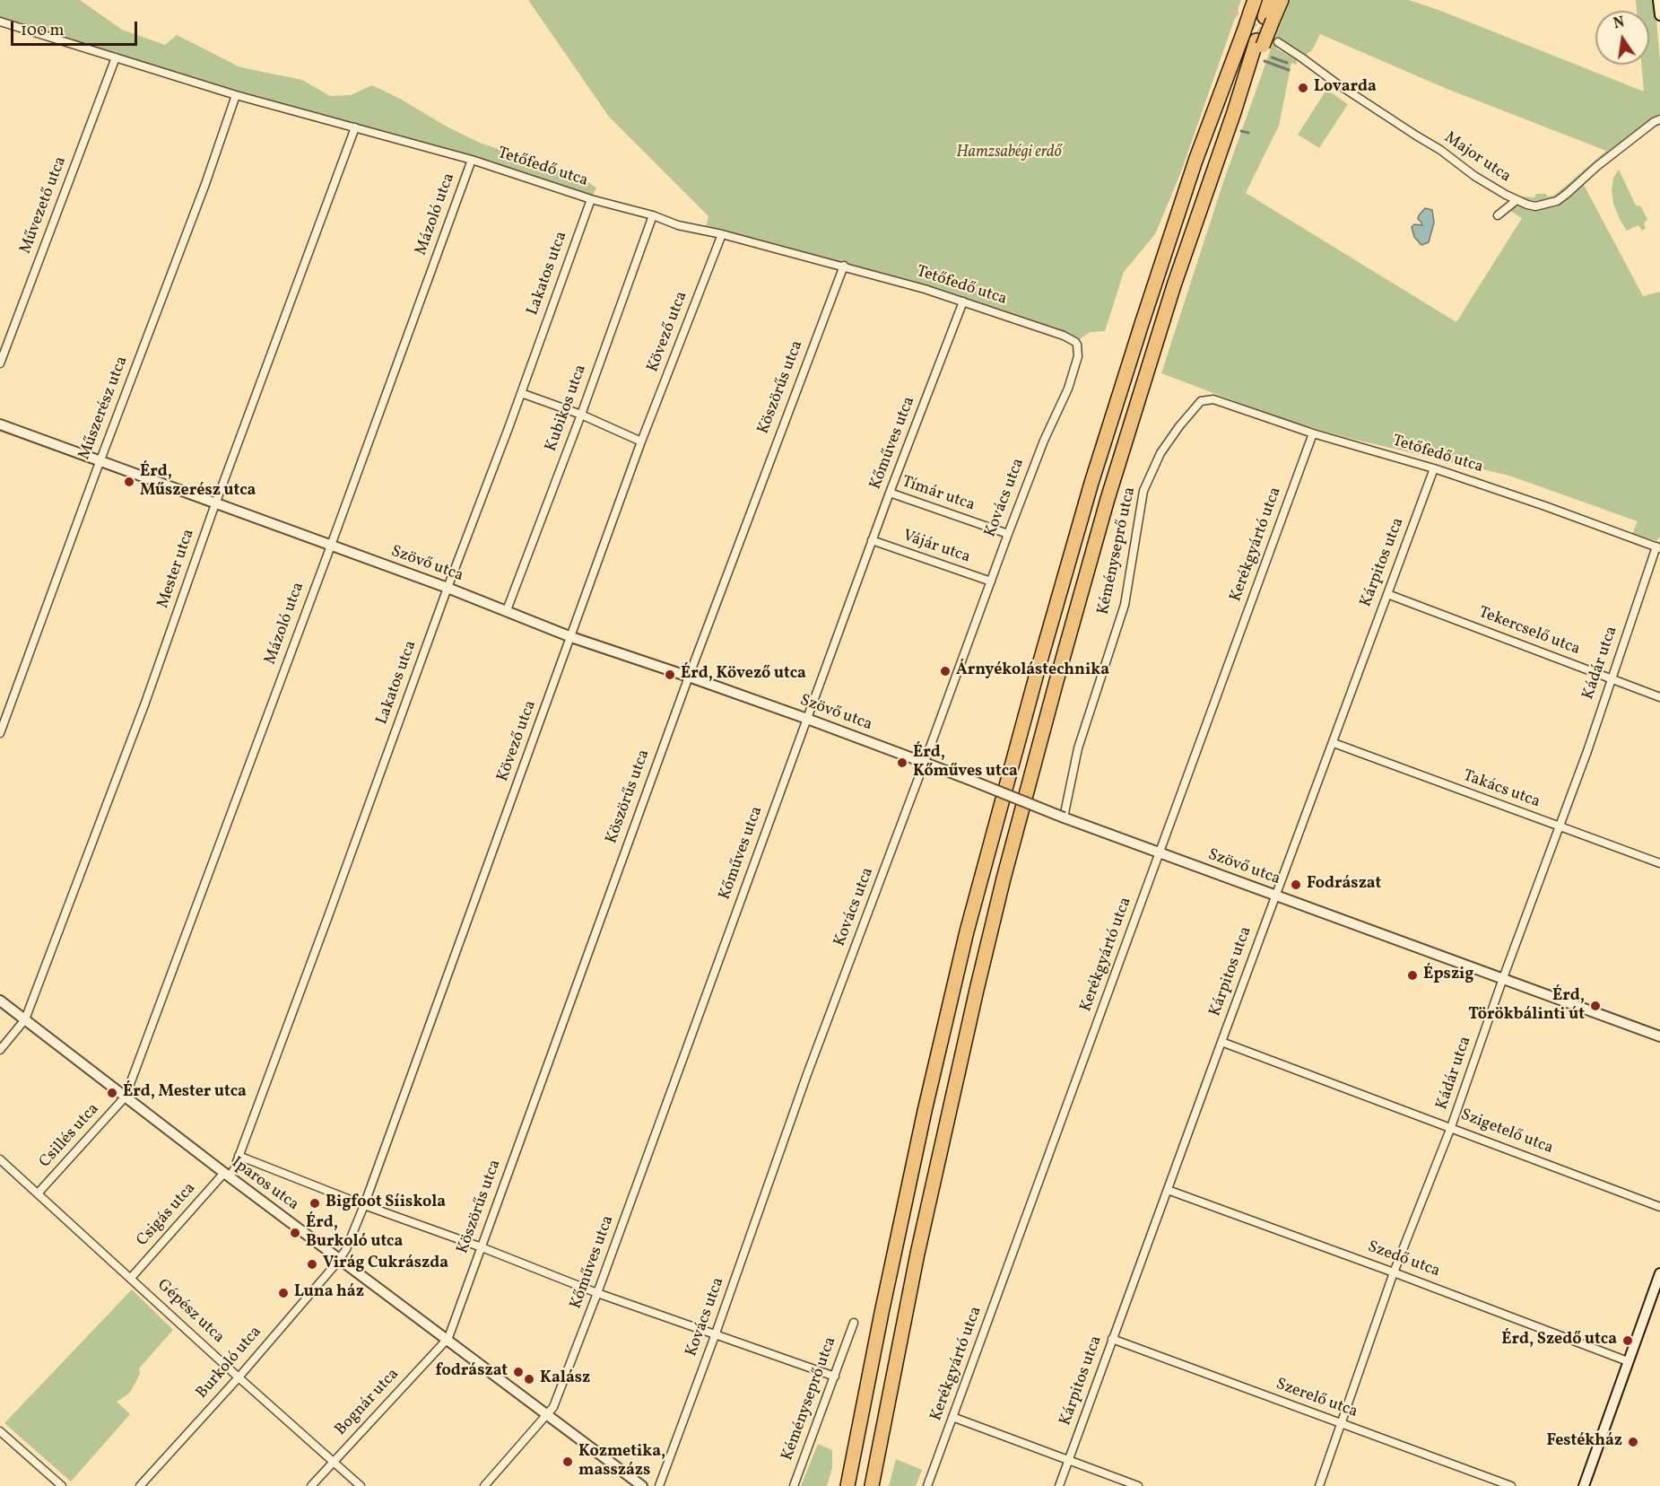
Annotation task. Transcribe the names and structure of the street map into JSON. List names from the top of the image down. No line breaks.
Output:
{"streets":{"street":["Major utca","Tetőfedő utca","Művezető utca","Mázoló utca","Lakatos utca","Kövező utca","Köszörűs utca","Műszerész utca","Kubikos utca","Kőműves utca","Tímár utca","Kovács utca","Kerékgyártó utca","Vájár utca","Kéményseprő utca","Kárpitos utca","Szövő utca","Mester utca","Tekercselő utca","Kádár utca","Takács utca","Szigetelő utca","Csillés utca","Iparos utca","Csigás utca","Szedő utca","Gépész utca","Burkoló utca","Szerelő utca","Bognár utca"]},"crossings":[["Tetőfedő utca","Művezető utca"],["Tetőfedő utca","Mázoló utca"],["Tetőfedő utca","Lakatos utca"],["Tetőfedő utca","Kövező utca"],["Tetőfedő utca","Köszörűs utca"],["Tetőfedő utca","Műszerész utca"],["Tetőfedő utca","Kubikos utca"],["Tetőfedő utca","Kőműves utca"],["Tetőfedő utca","Kovács utca"],["Tetőfedő utca","Kerékgyártó utca"],["Tetőfedő utca","Kéményseprő utca"],["Tetőfedő utca","Kárpitos utca"],["Tetőfedő utca","Mester utca"],["Tetőfedő utca","Kádár utca"],["Mázoló utca","Szövő utca"],["Mázoló utca","Csillés utca"],["Mázoló utca","Iparos utca"],["Lakatos utca","Szövő utca"],["Lakatos utca","Iparos utca"],["Lakatos utca","Csigás utca"],["Kövező utca","Szövő utca"],["Kövező utca","Iparos utca"],["Kövező utca","Burkoló utca"],["Köszörűs utca","Szövő utca"],["Köszörűs utca","Iparos utca"],["Köszörűs utca","Bognár utca"],["Műszerész utca","Szövő utca"],["Kubikos utca","Szövő utca"],["Kőműves utca","Tímár utca"],["Kőműves utca","Vájár utca"],["Kőműves utca","Szövő utca"],["Kőműves utca","Iparos utca"],["Tímár utca","Kovács utca"],["Kovács utca","Vájár utca"],["Kovács utca","Szövő utca"],["Kerékgyártó utca","Szövő utca"],["Kéményseprő utca","Szövő utca"],["Kárpitos utca","Szövő utca"],["Kárpitos utca","Tekercselő utca"],["Kárpitos utca","Takács utca"],["Kárpitos utca","Szigetelő utca"],["Kárpitos utca","Szedő utca"],["Kárpitos utca","Szerelő utca"],["Szövő utca","Mester utca"],["Szövő utca","Kádár utca"],["Mester utca","Iparos utca"],["Tekercselő utca","Kádár utca"],["Kádár utca","Takács utca"],["Kádár utca","Szigetelő utca"],["Kádár utca","Szedő utca"],["Kádár utca","Szerelő utca"],["Csillés utca","Iparos utca"],["Csillés utca","Gépész utca"],["Iparos utca","Csigás utca"],["Iparos utca","Burkoló utca"],["Iparos utca","Bognár utca"],["Csigás utca","Gépész utca"],["Gépész utca","Burkoló utca"],["Gépész utca","Bognár utca"]],"parks":["Hamzsabégi erdő"],"places":["Lovarda","Érd, Műszerész utca","Árnyékolástechnika","Érd, Kövező utca","Érd, Kőműves utca","Fodrászat","Épszig","Érd, Törökbálinti út","Érd, Mester utca","Bigfoot Síiskola","Érd, Burkoló utca","Virág Cukrászda","Luna ház","Érd, Szedő utca","fodrászat","Kalász","Festékház","Kozmetika, masszázs"],"scale_bar":"100 m","north":"top"}
